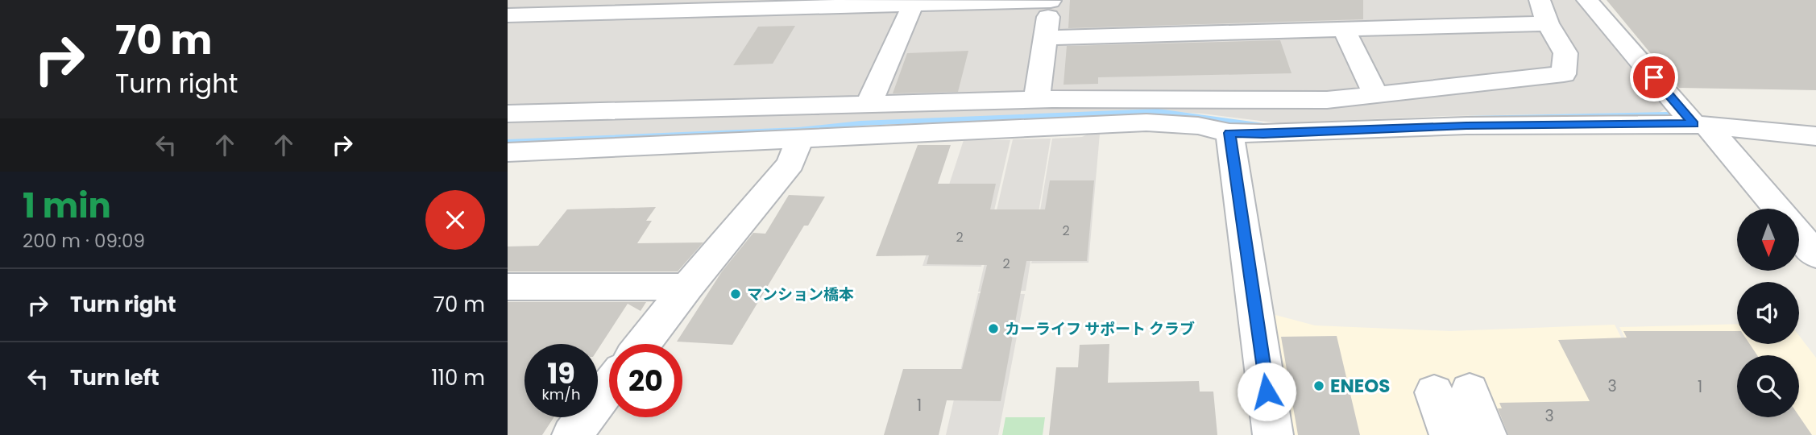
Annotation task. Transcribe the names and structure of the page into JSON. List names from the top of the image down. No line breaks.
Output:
{"places":["マンション橋本","カーライフ サポート クラブ","ENEOS"],"house_numbers":["2","2","2","3","1","1","3"],"north":"bottom","page":{"turn":["70 m","Turn right"],"heading":["1 min","200 m · 09:09"],"list":[{"name":"Turn right","value":"70 m"},{"name":"Turn left","value":"110 m"}],"speed":"19 km/h","limit":"20"}}
